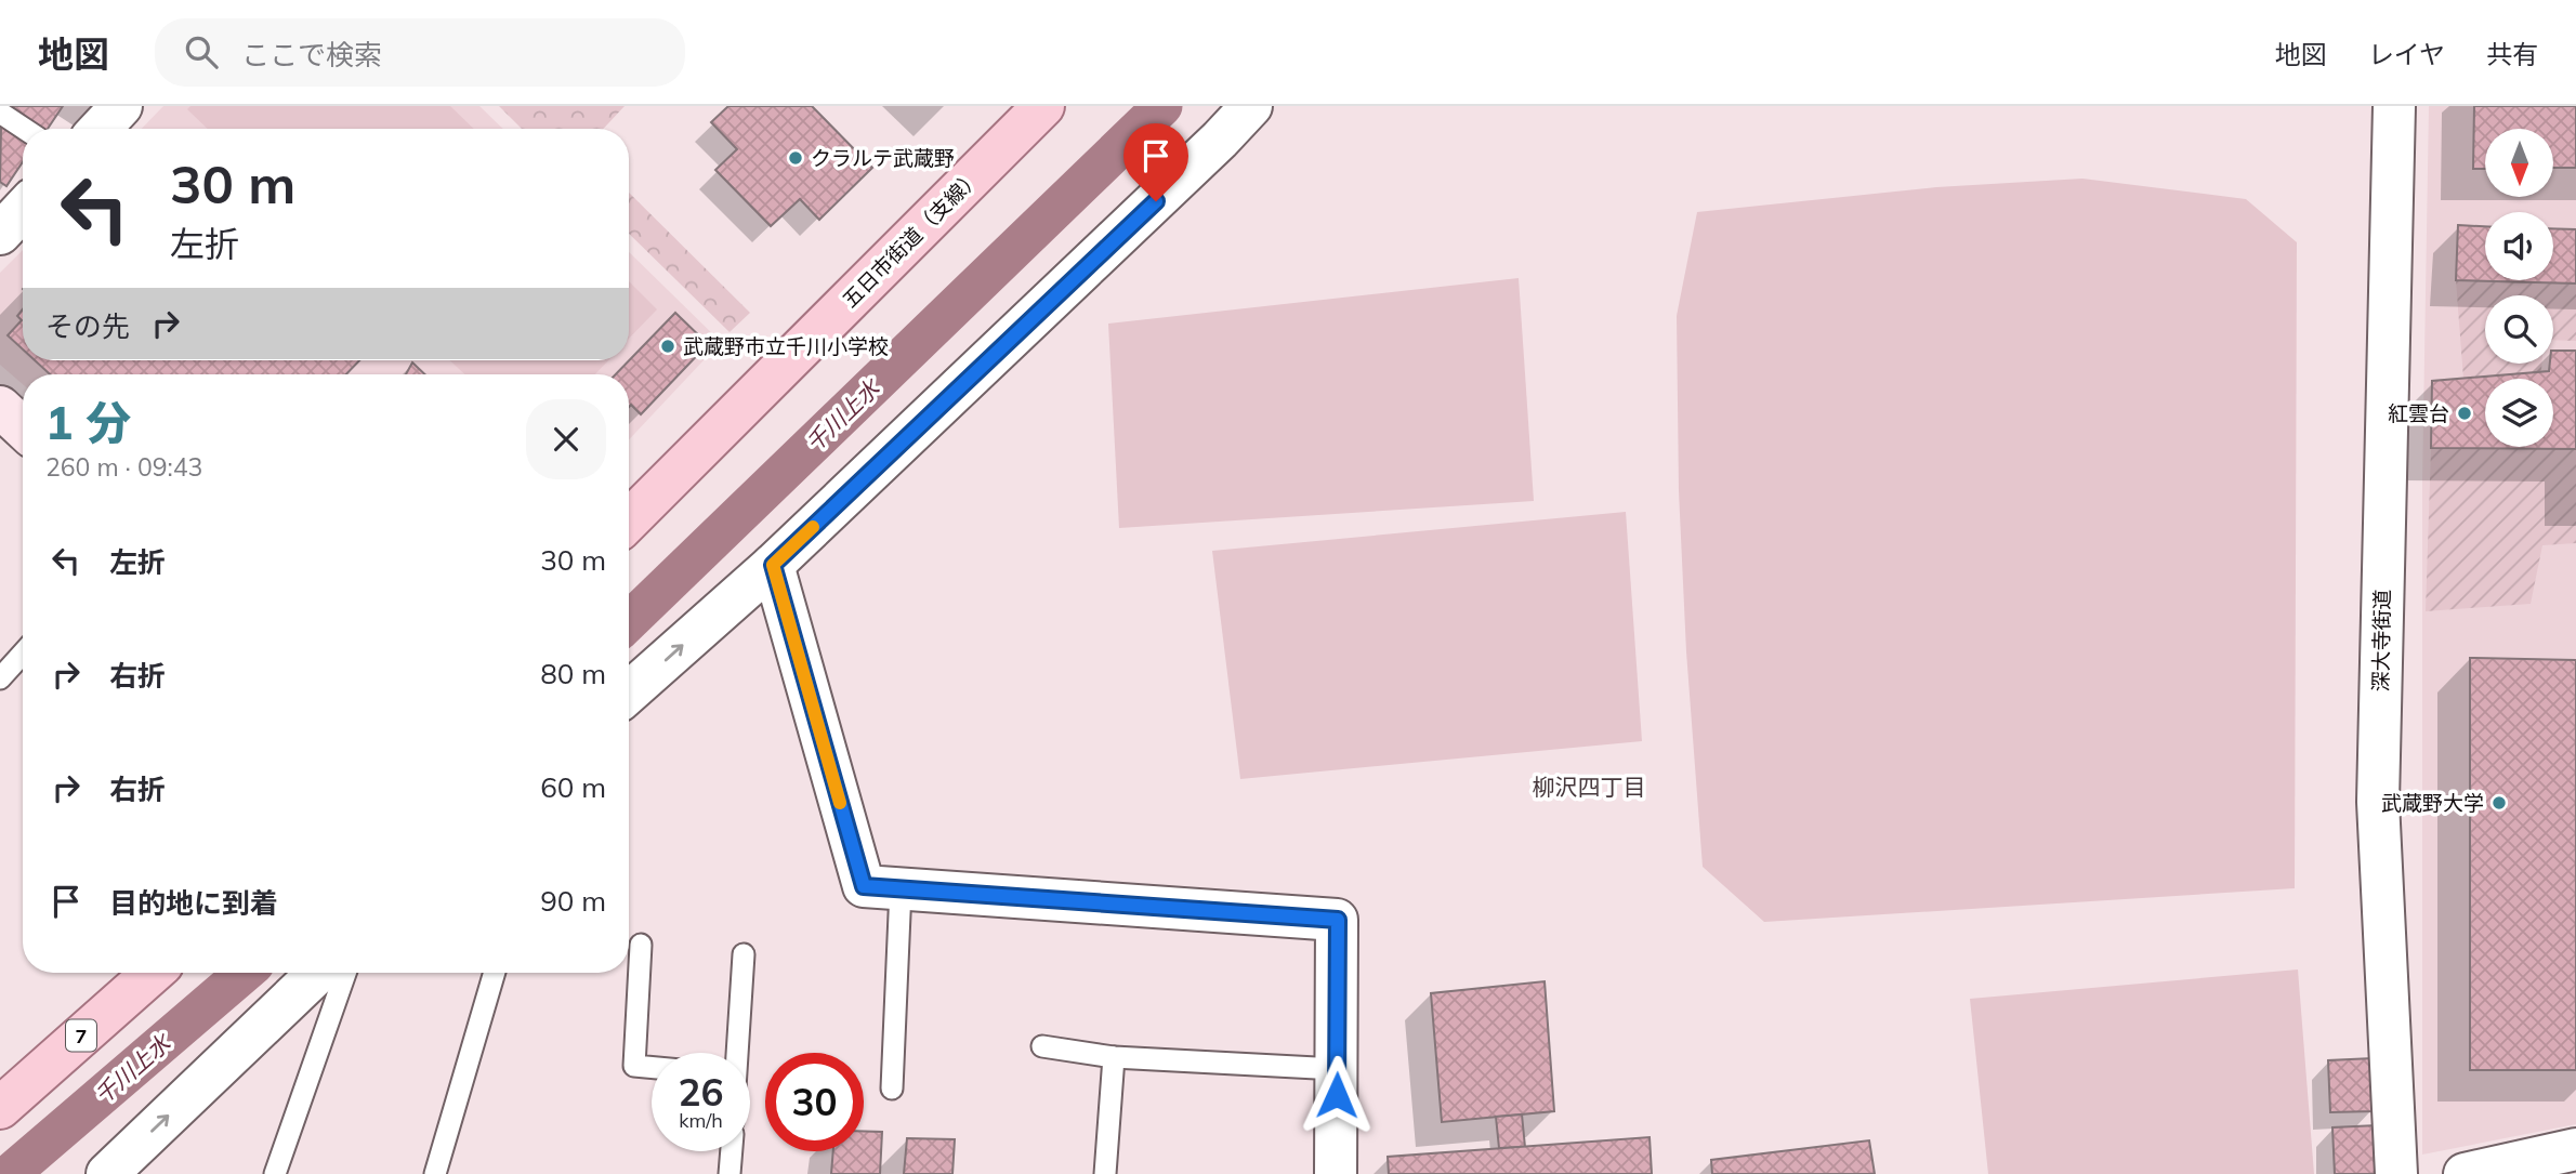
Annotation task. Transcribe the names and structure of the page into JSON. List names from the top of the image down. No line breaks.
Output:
{"streets":{"main road":["五日市街道（支線）","7"],"street":["深大寺街道"]},"districts":["柳沢四丁目"],"water":["千川上水"],"places":["クラルテ武蔵野","武蔵野市立千川小学校","紅雲台","武蔵野大学"],"north":"bottom","page":{"header":"地図","search":"ここで検索","nav":["地図","レイヤ","共有"],"turn":["30 m","左折"],"then":"その先","heading":["1 分","260 m · 09:43"],"list":[{"name":"左折","value":"30 m"},{"name":"右折","value":"80 m"},{"name":"右折","value":"60 m"},{"name":"目的地に到着","value":"90 m"}],"speed":"26 km/h","limit":"30"}}
